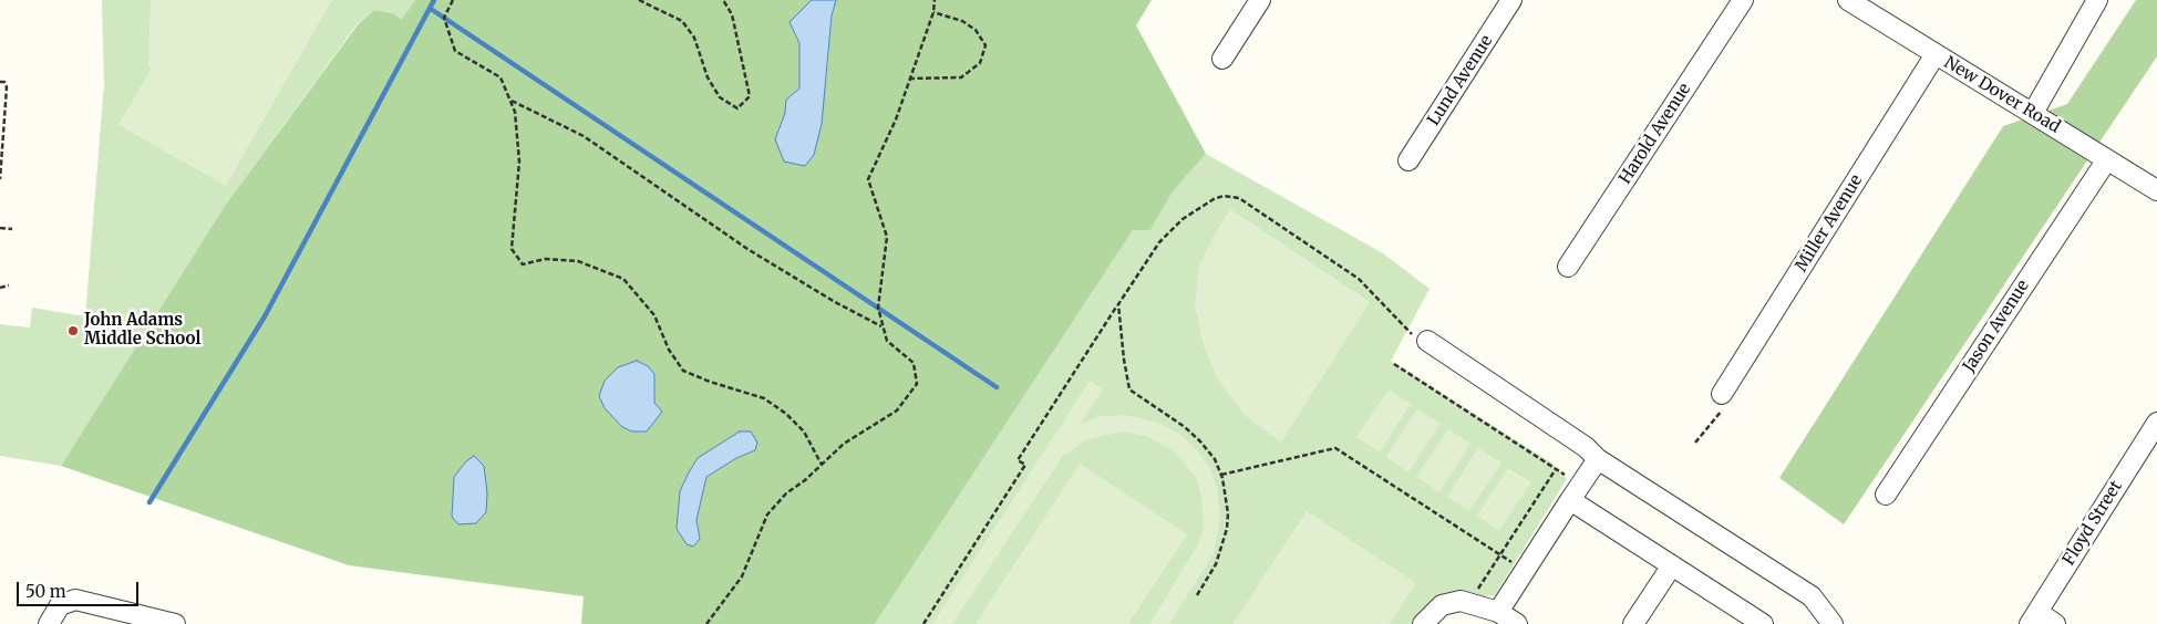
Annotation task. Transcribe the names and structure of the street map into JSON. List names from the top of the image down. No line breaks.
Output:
{"streets":{"street":["Lund Avenue","New Dover Road","Harold Avenue","Miller Avenue","Jason Avenue","Floyd Street"]},"crossings":[["New Dover Road","Miller Avenue"],["New Dover Road","Jason Avenue"]],"places":["John Adams Middle School"],"scale_bar":"50 m"}
